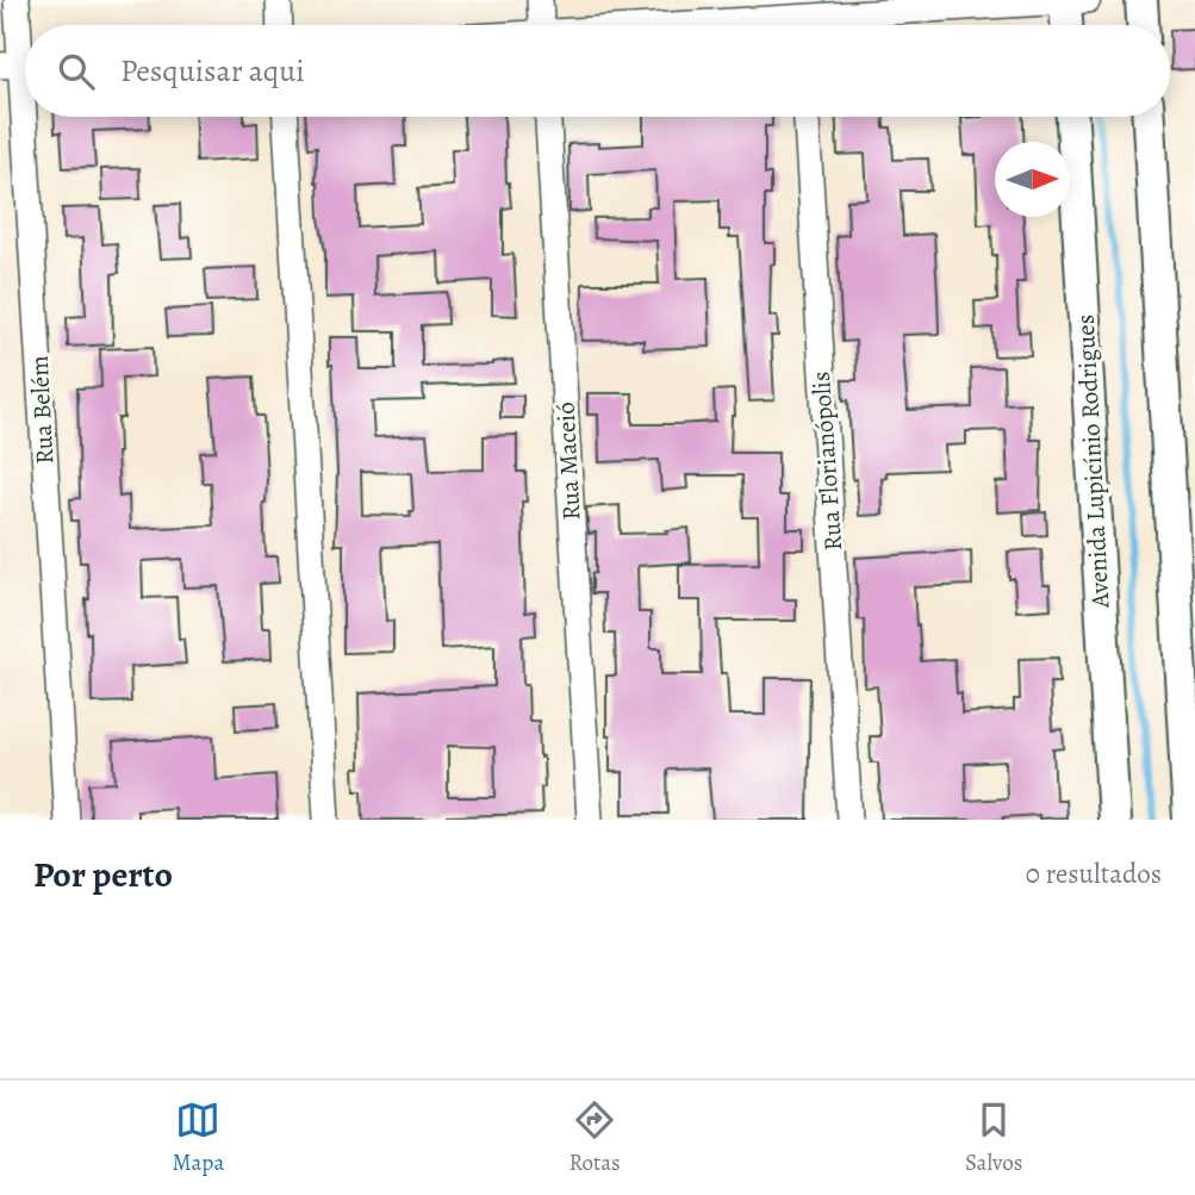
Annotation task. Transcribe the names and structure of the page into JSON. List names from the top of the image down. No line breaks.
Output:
{"streets":{"street":["Rua Belém","Rua Maceió","Rua Florianópolis","Avenida Lupicínio Rodrigues"]},"north":"right","page":{"search":"Pesquisar aqui","heading":["Por perto","0 resultados"],"nav":["Mapa","Rotas","Salvos"]}}
